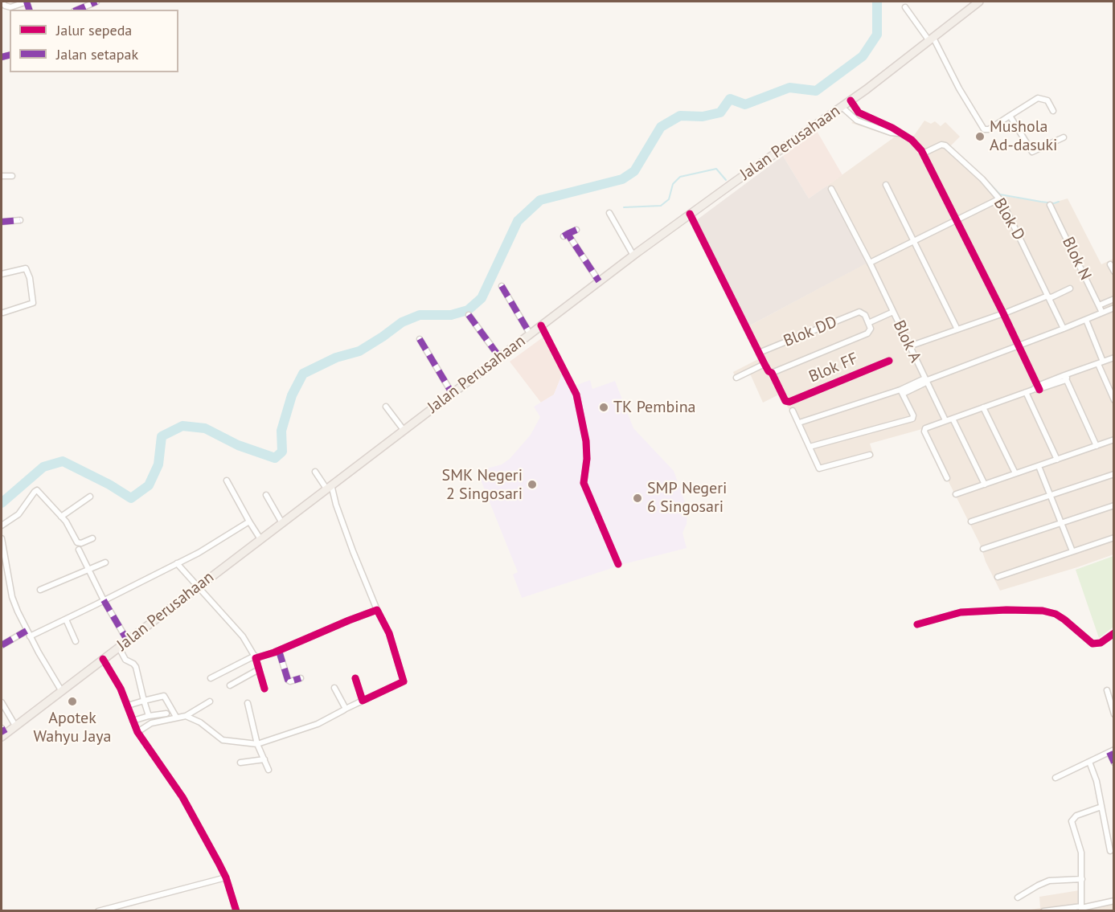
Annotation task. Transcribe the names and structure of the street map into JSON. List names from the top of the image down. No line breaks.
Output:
{"streets":{"main road":["Jalan Perusahaan"],"street":["Blok D","Blok N","Blok DD","Blok A","Blok FF"]},"places":["Mushola Ad-dasuki","TK Pembina","SMK Negeri 2 Singosari","SMP Negeri 6 Singosari","Apotek Wahyu Jaya"],"legend":["Jalur sepeda","Jalan setapak"]}
